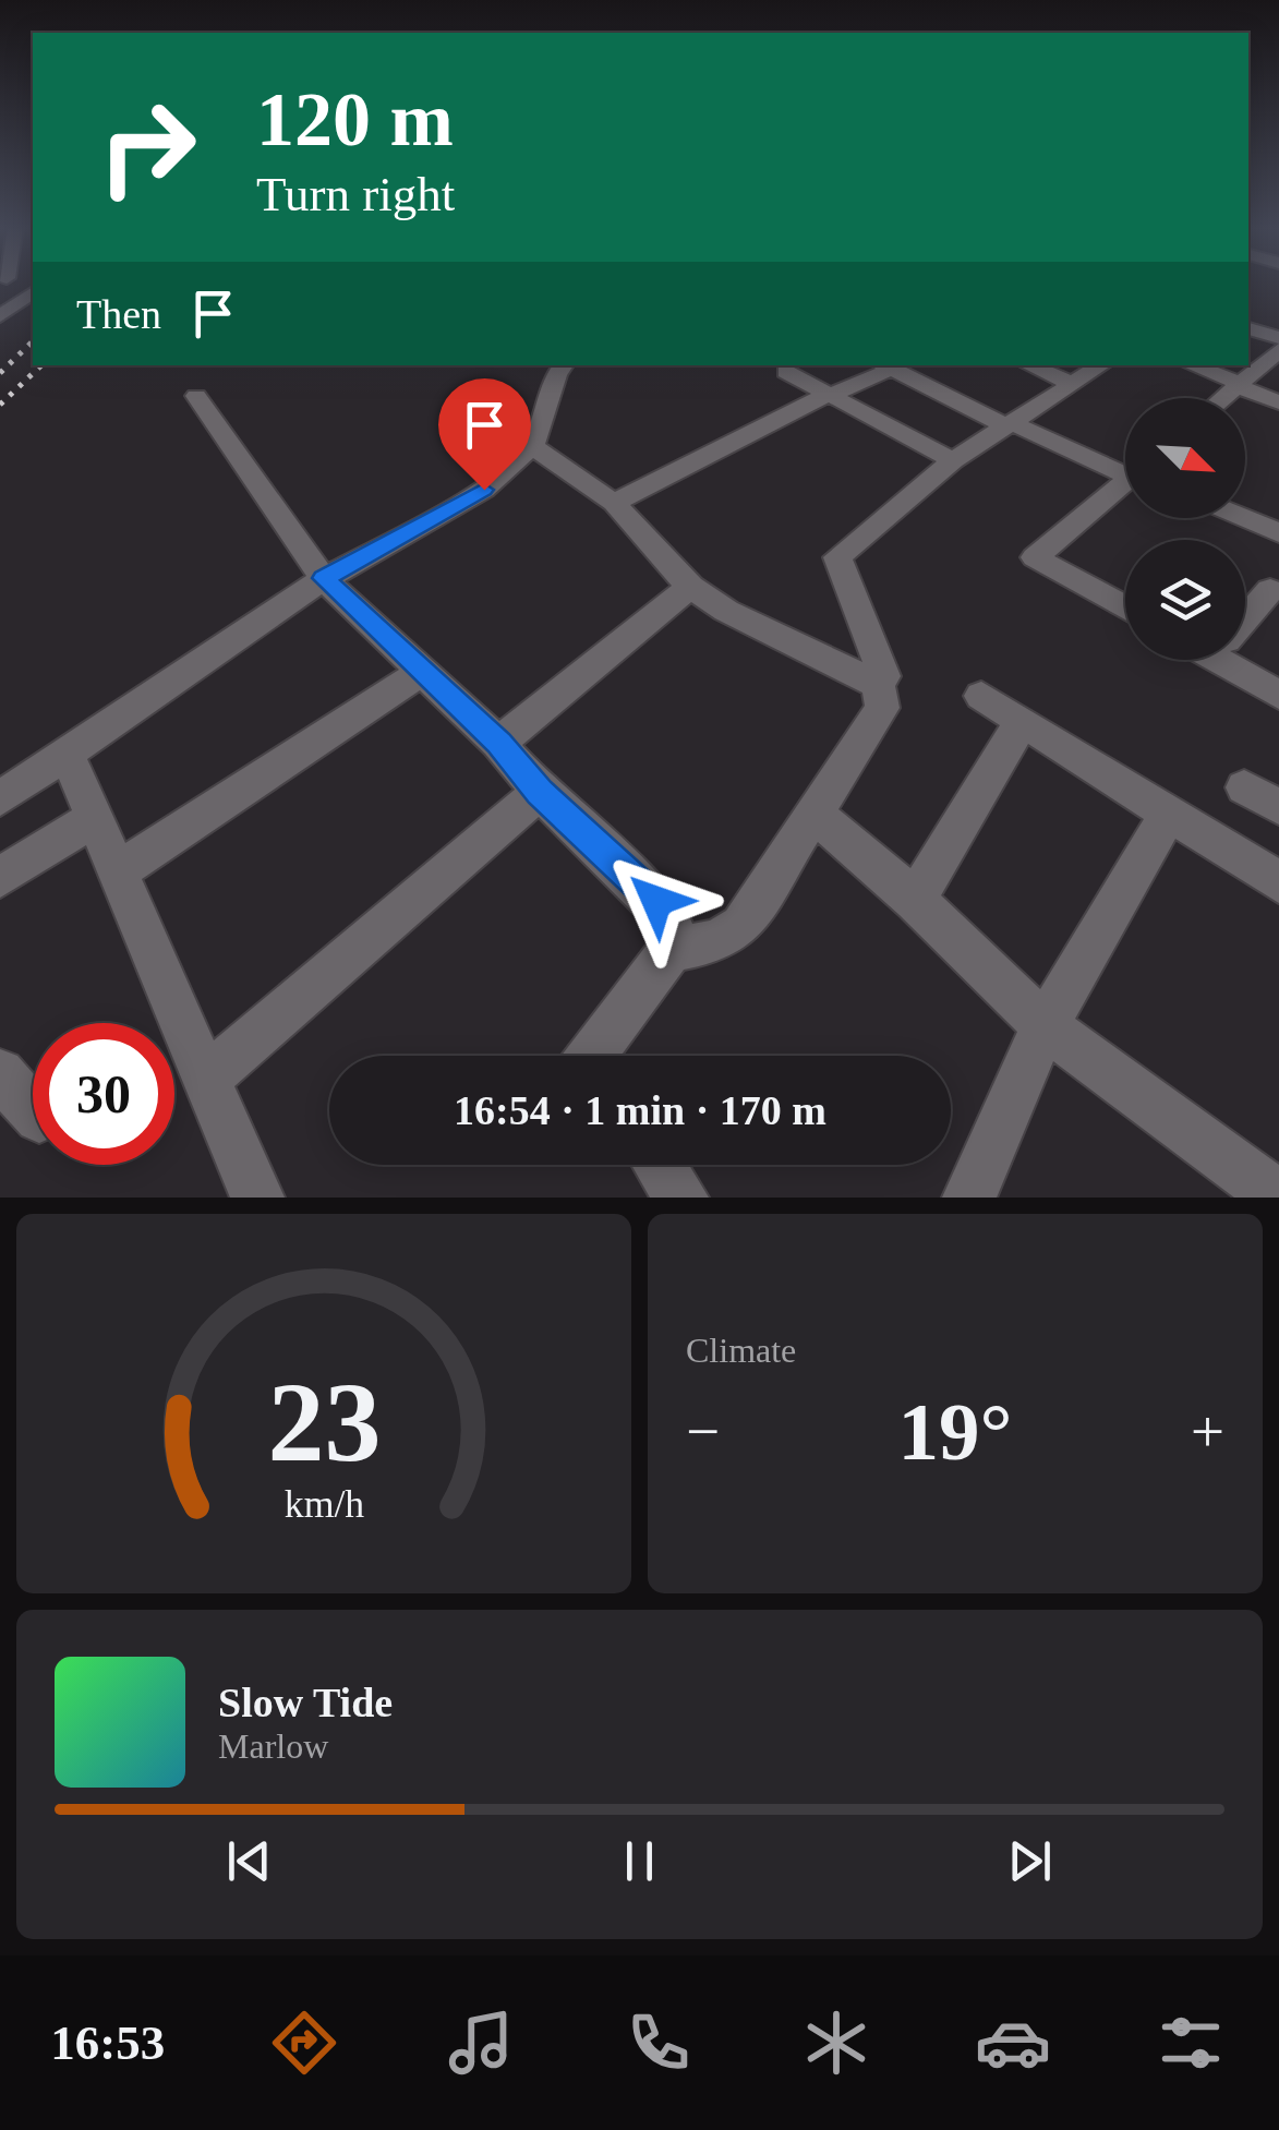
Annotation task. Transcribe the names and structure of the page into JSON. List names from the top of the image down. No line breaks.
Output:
{"north":"bottom right","page":{"turn":["120 m","Turn right"],"then":"Then","limit":"30","trip":"16:54 · 1 min · 170 m","tile":"Climate","heat":["−","19°","+"],"song":["Slow Tide","Marlow"],"tabs":"16:53","gauge":["23","km/h"]}}
